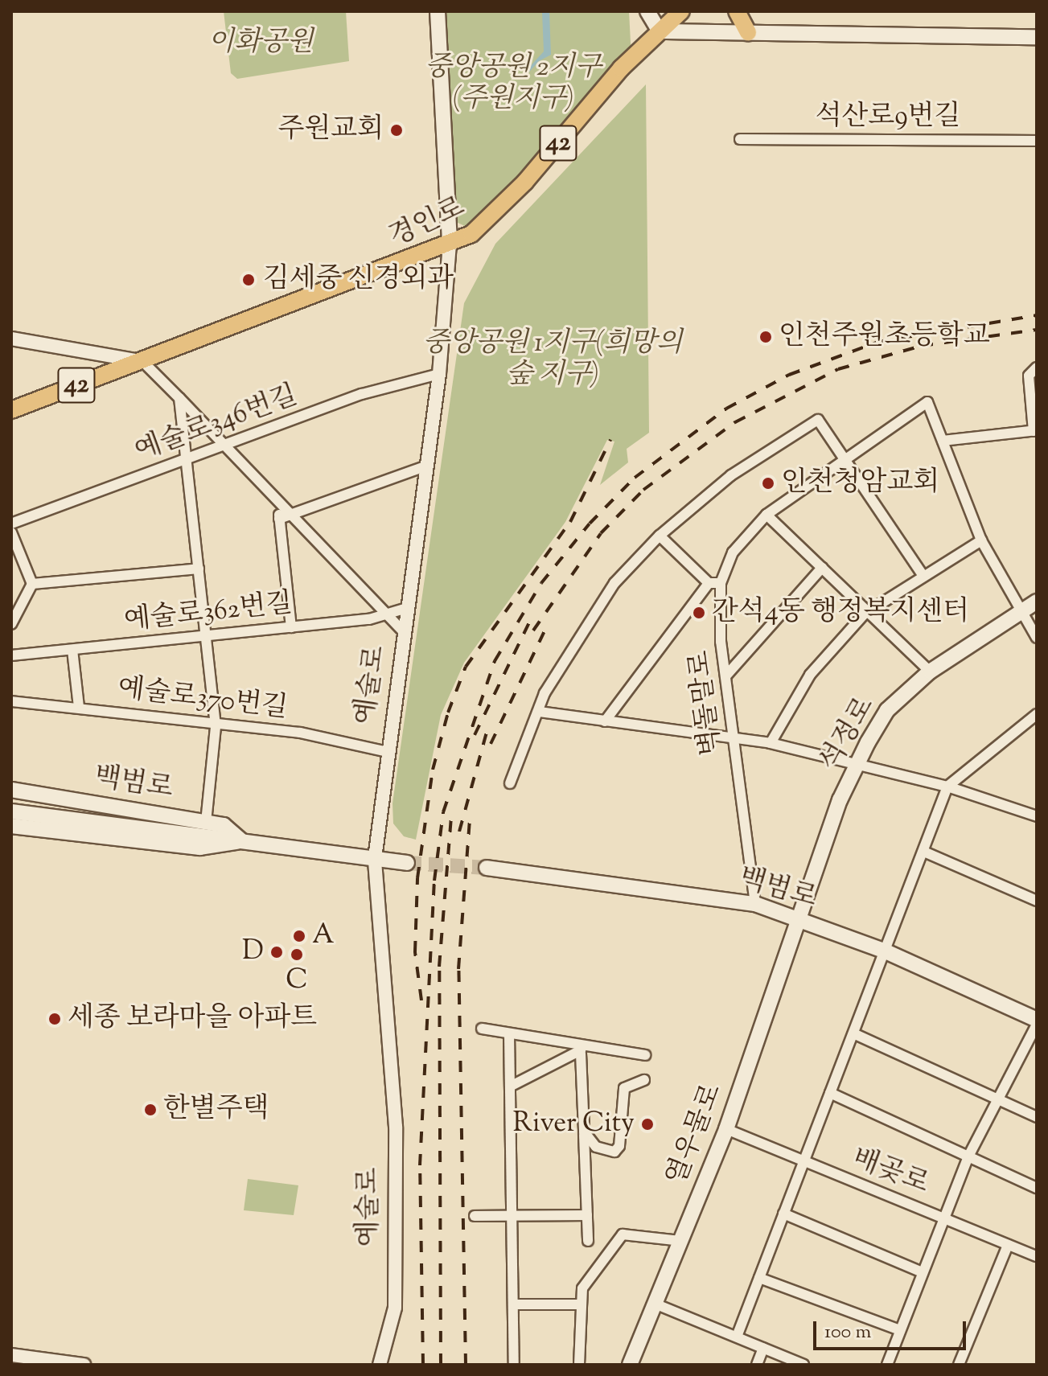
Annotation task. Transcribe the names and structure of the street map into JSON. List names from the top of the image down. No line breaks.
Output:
{"streets":{"main road":["42","경인로","예술로","석정로","백범로","열우물로"],"street":["석산로9번길","예술로346번길","예술로362번길","예술로370번길","벽돌말로","배곶로"]},"crossings":[["경인로","예술로"],["예술로346번길","예술로"],["예술로362번길","예술로"],["예술로","예술로370번길"],["예술로","백범로"],["벽돌말로","백범로"],["석정로","백범로"],["석정로","열우물로"],["백범로","열우물로"],["열우물로","배곶로"]],"parks":["이화공원","중앙공원 2지구 (주원지구)","중앙공원 1지구(희망의 숲 지구)"],"places":["주원교회","김세중 신경외과","인천주원초등학교","인천청암교회","간석4동 행정복지센터","A","D","C","세종 보라마을 아파트","한별주택","River City"],"scale_bar":"100 m"}
